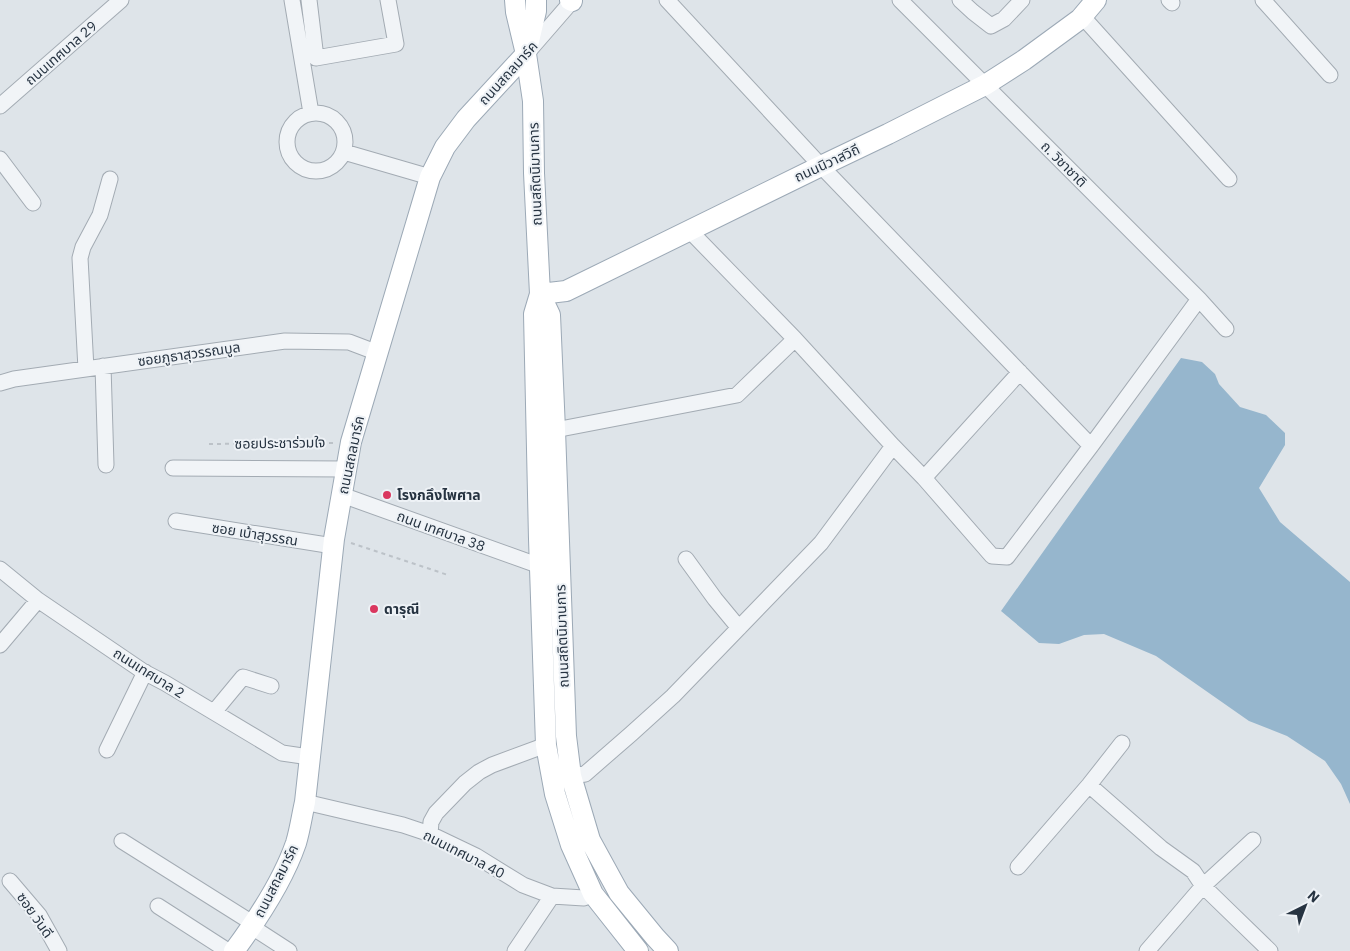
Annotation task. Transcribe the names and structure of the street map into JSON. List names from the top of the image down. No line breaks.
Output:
{"streets":{"main road":["ถนนสถลมาร์ค","ถนนนิวาสวิถี","ถนนสถิตนิมานการ"],"street":["ถนนเทศบาล 29","ถ. วิชาชาติ","ซอยภูธาสุวรรณบูล","ถนน เทศบาล 38","ซอย เบ้าสุวรรณ","ถนนเทศบาล 2","ถนนเทศบาล 40","ซอย วันดี"],"path":["ซอยประชาร่วมใจ"]},"crossings":[["ถนนสถลมาร์ค","ถนนสถิตนิมานการ"],["ถนนสถลมาร์ค","ซอยภูธาสุวรรณบูล"],["ถนนสถลมาร์ค","ซอยประชาร่วมใจ"],["ถนนสถลมาร์ค","ถนน เทศบาล 38"],["ถนนสถลมาร์ค","ซอย เบ้าสุวรรณ"],["ถนนสถลมาร์ค","ถนนเทศบาล 2"],["ถนนสถลมาร์ค","ถนนเทศบาล 40"],["ถนนนิวาสวิถี","ถ. วิชาชาติ"],["ถนนนิวาสวิถี","ถนนสถิตนิมานการ"],["ถนนสถิตนิมานการ","ถนน เทศบาล 38"],["ถนนสถิตนิมานการ","ถนนเทศบาล 40"]],"places":["โรงกลึงไพศาล","ดารุณี"],"north":"top right"}
